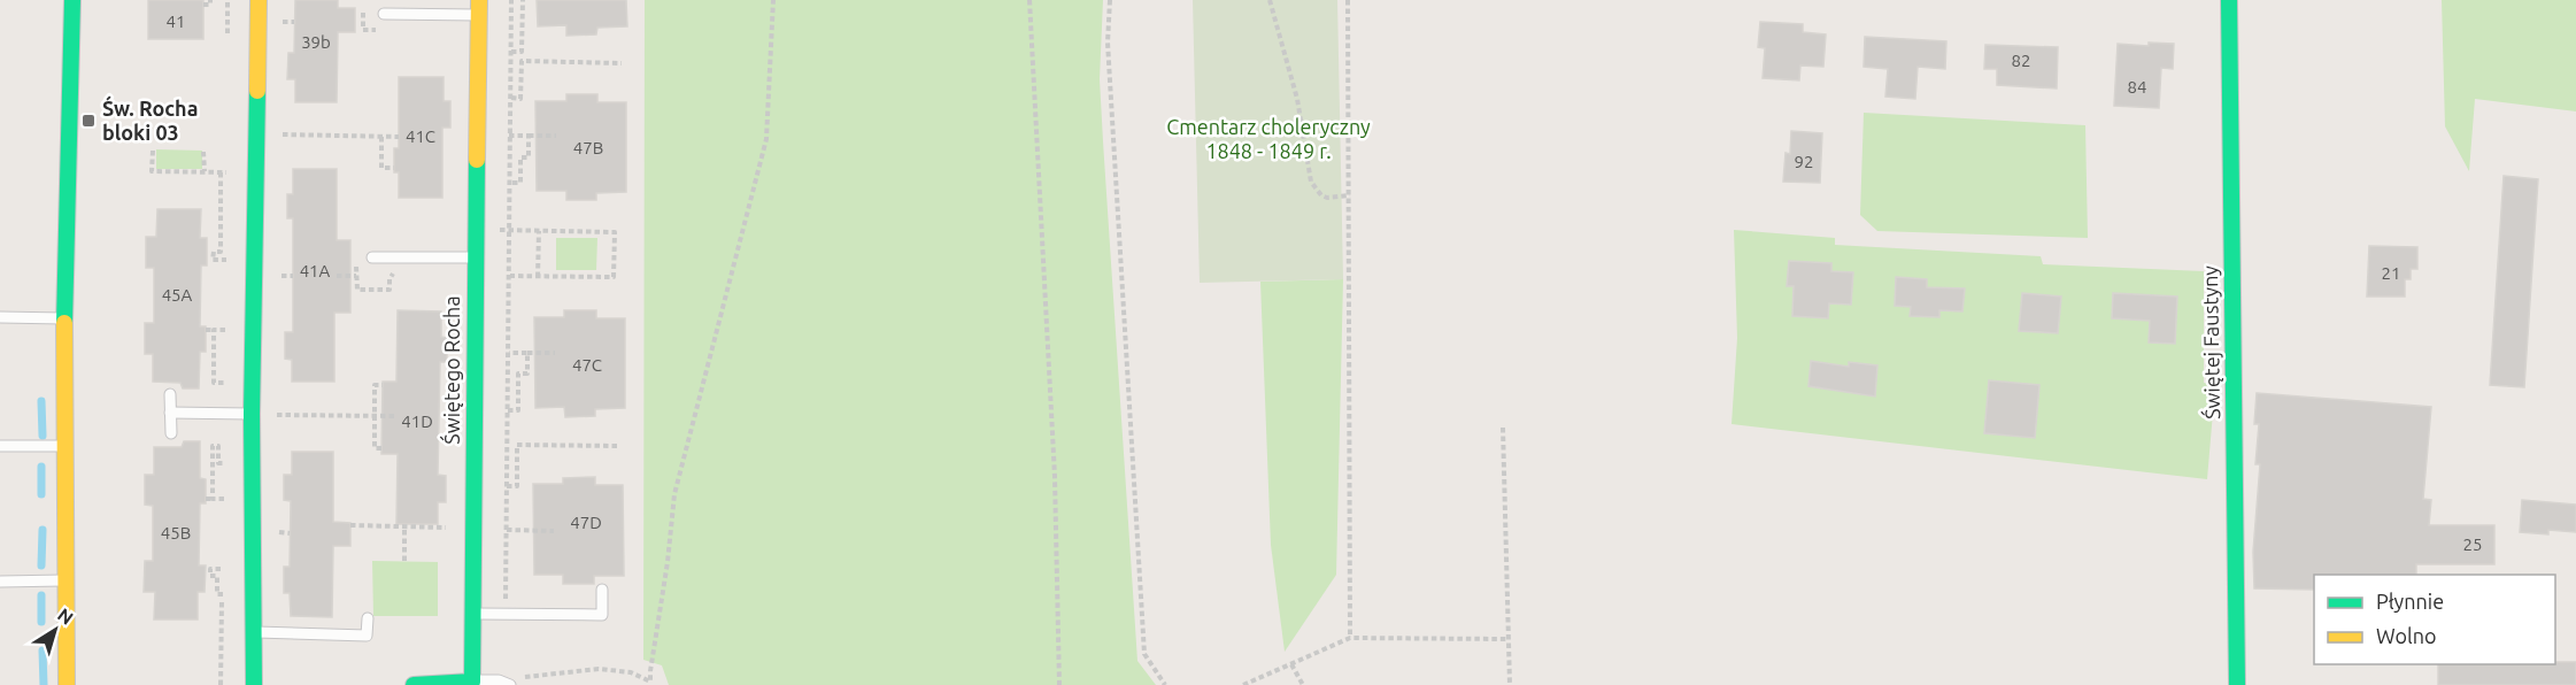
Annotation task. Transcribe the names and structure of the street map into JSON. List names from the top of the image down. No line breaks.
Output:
{"streets":{"street":["Świętej Faustyny","Świętego Rocha"]},"parks":["Cmentarz choleryczny 1848 - 1849 r."],"places":{"transit":["Św. Rocha bloki 03"]},"house_numbers":["41","39b","82","84","41C","47B","92","41A","21","45A","47C","41D","47D","45B","25"],"legend":["Płynnie","Wolno"],"north":"top right"}
